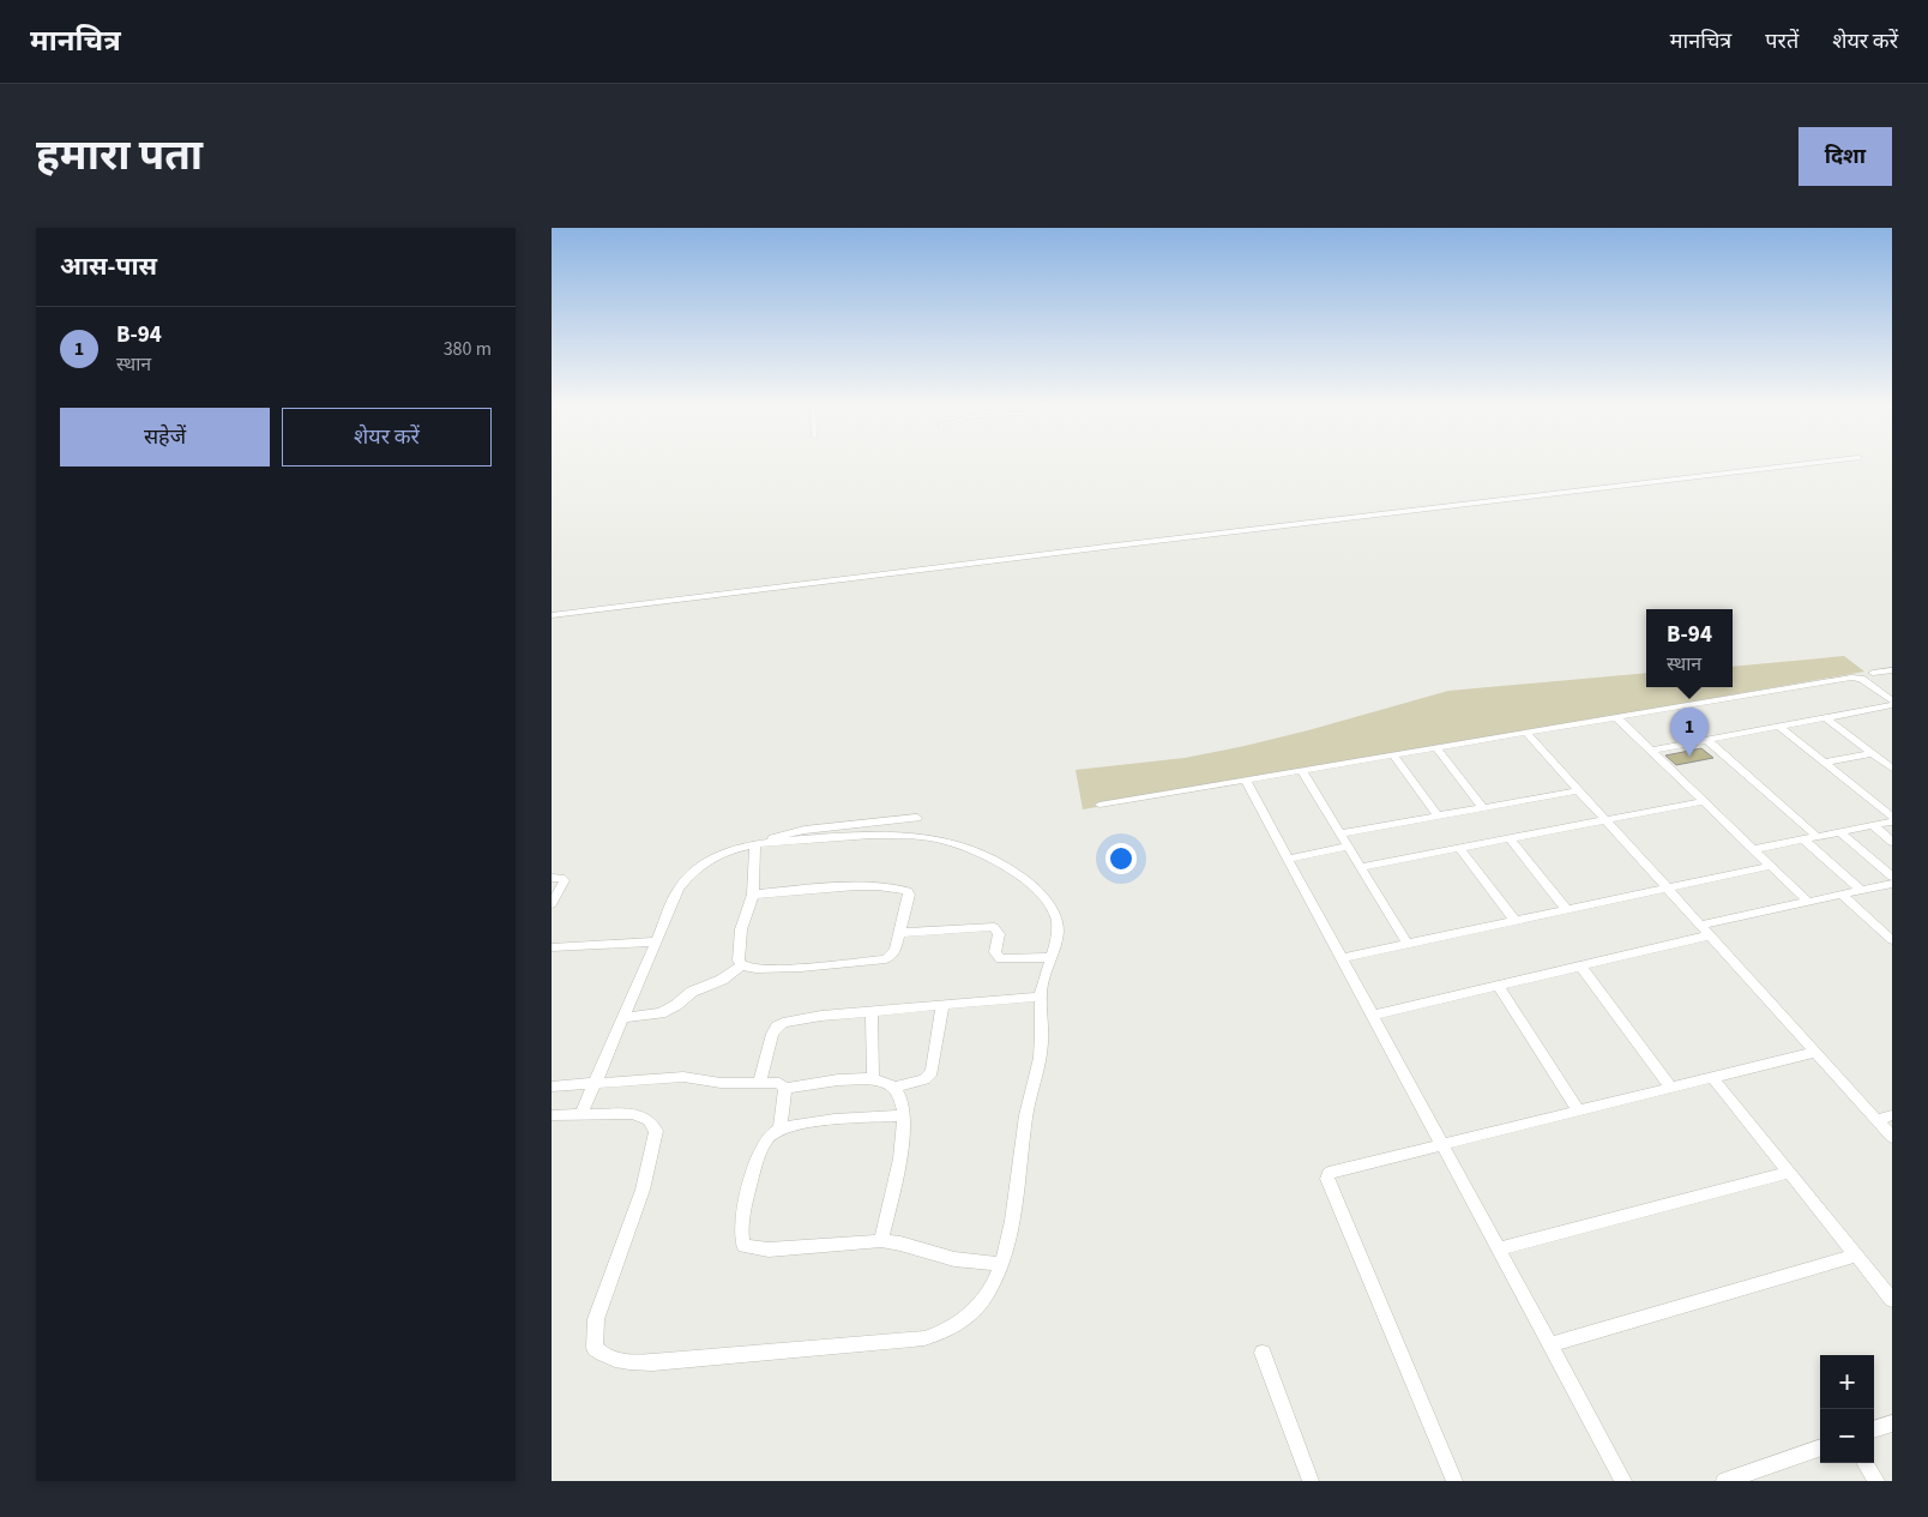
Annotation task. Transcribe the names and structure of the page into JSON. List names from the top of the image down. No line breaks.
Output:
{"page":{"header":"मानचित्र","nav":["मानचित्र","परतें","शेयर करें"],"title":"हमारा पता","buttons":["दिशा",["सहेजें","शेयर करें"]],"heading":"आस-पास","list":[{"mark":"1","name":"B-94","note":"स्थान","value":"380 m"}],"popup":["B-94","स्थान"],"pins":"1","map_buttons":["+","−"]}}
